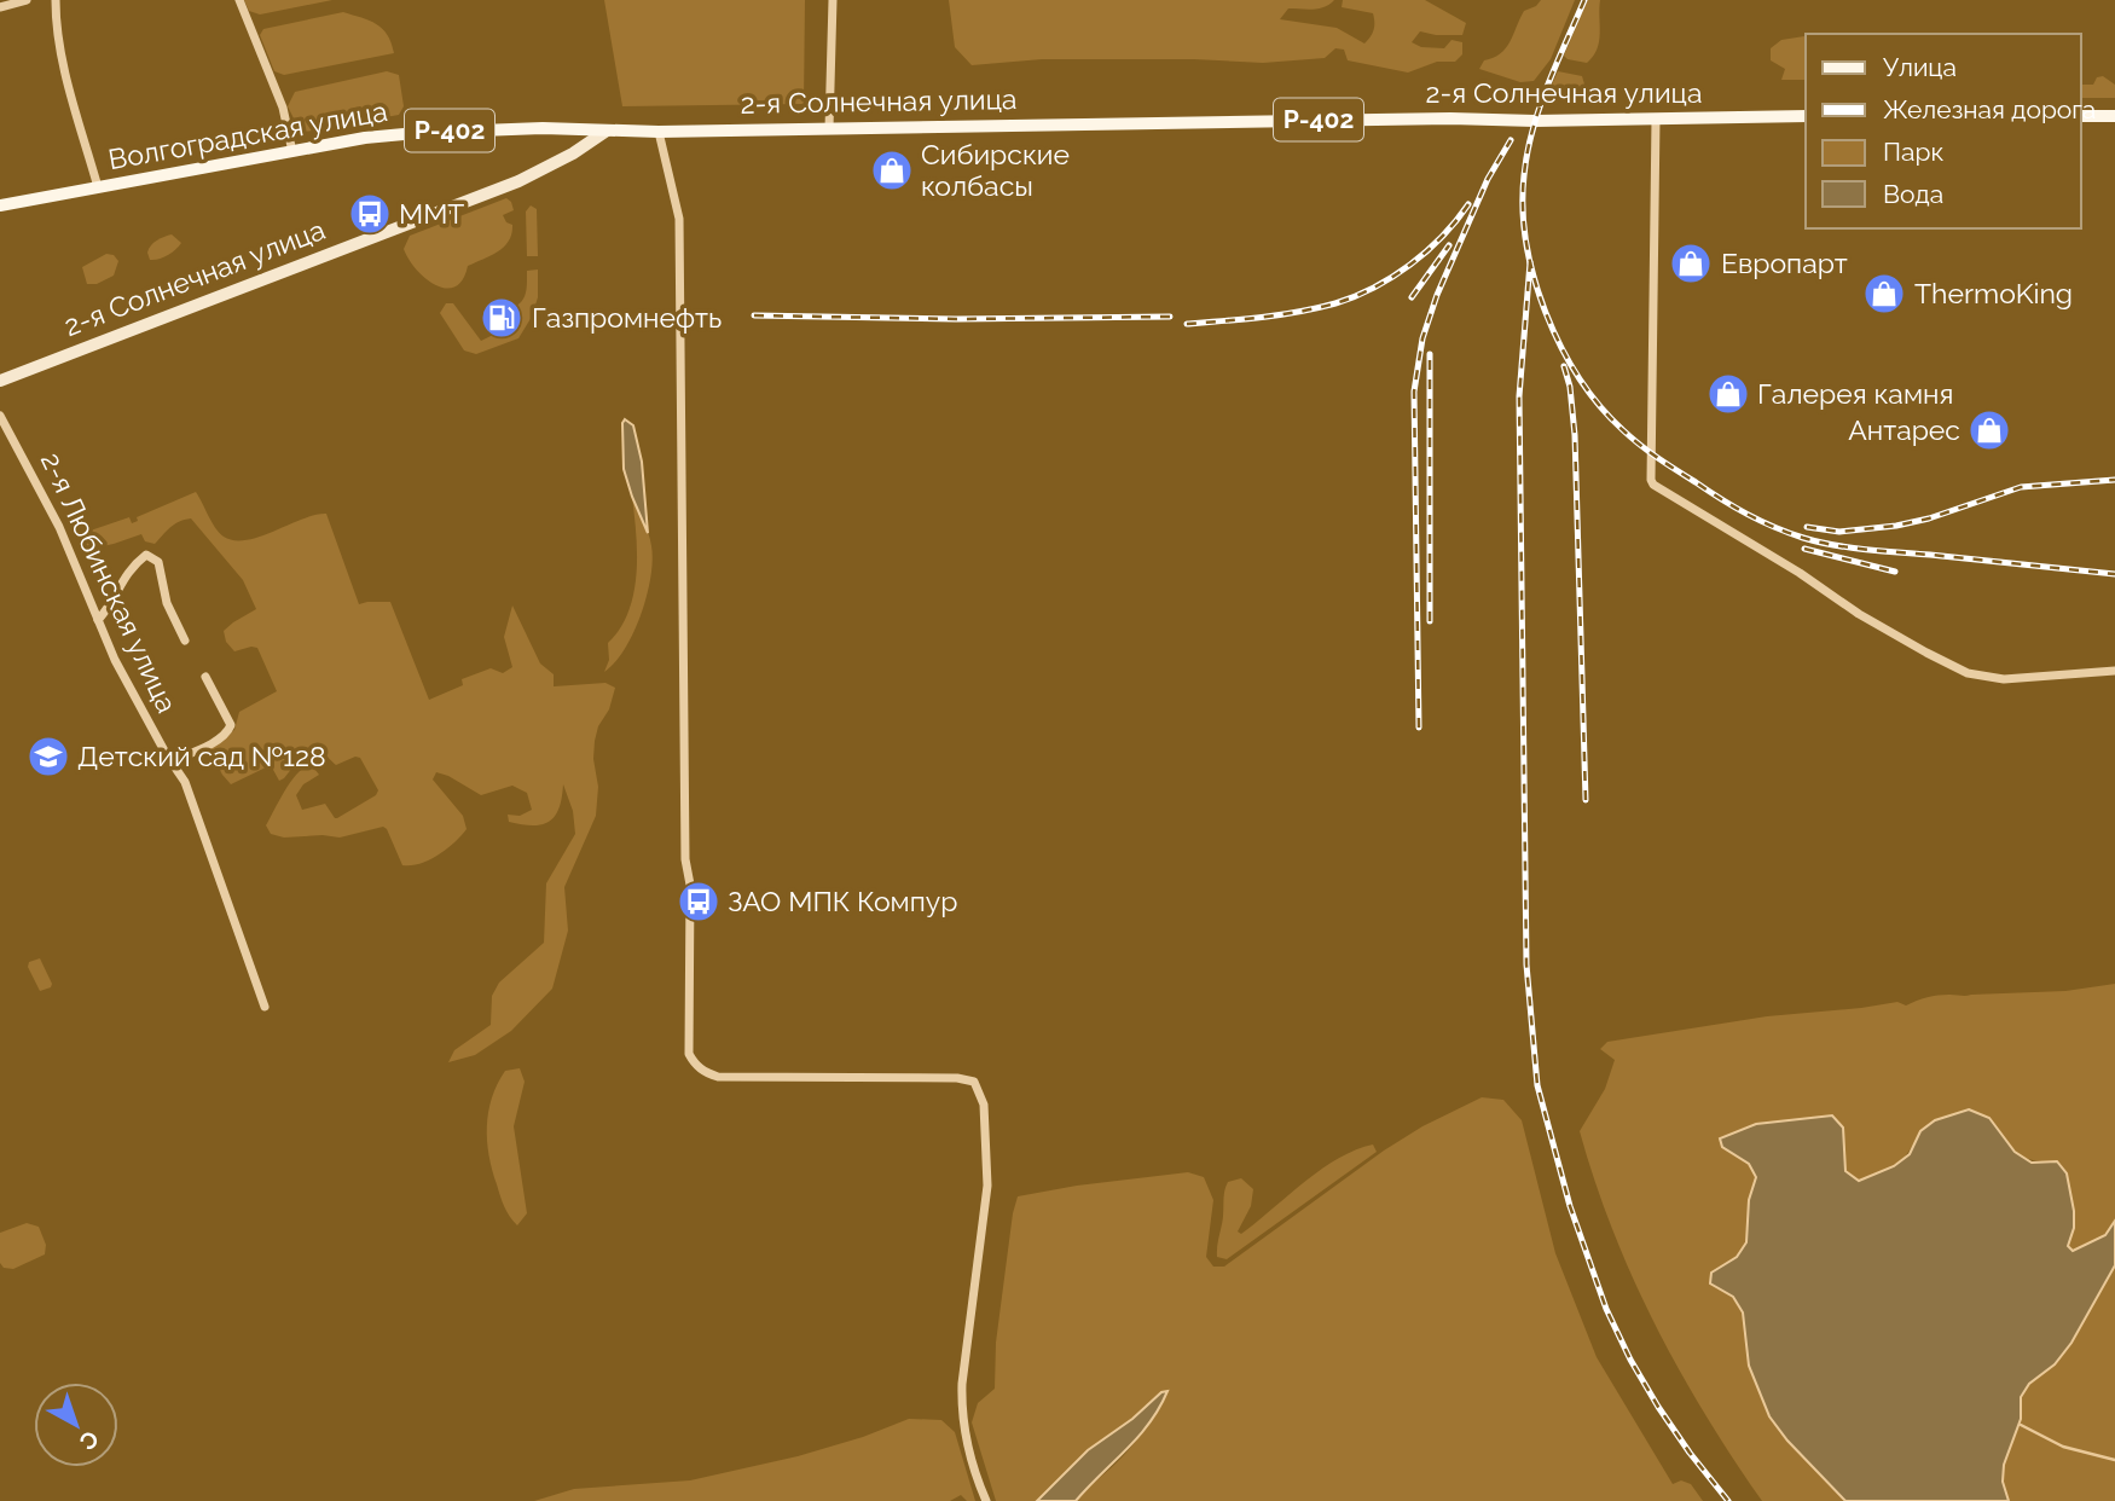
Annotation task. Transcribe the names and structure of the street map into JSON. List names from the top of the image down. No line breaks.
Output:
{"streets":{"main road":["2-я Солнечная улица","Р-402","Волгоградская улица"],"street":["2-я Любинская улица"]},"crossings":[["2-я Солнечная улица","Волгоградская улица"]],"places":{"shop":["Сибирские колбасы","Европарт","ThermoKing","Галерея камня","Антарес"],"bus stop":["ММТ","ЗАО МПК Компур"],"fuel station":["Газпромнефть"],"school or university":["Детский сад №128"]},"legend":["Улица","Железная дорога","Парк","Вода"],"north":"bottom right"}
